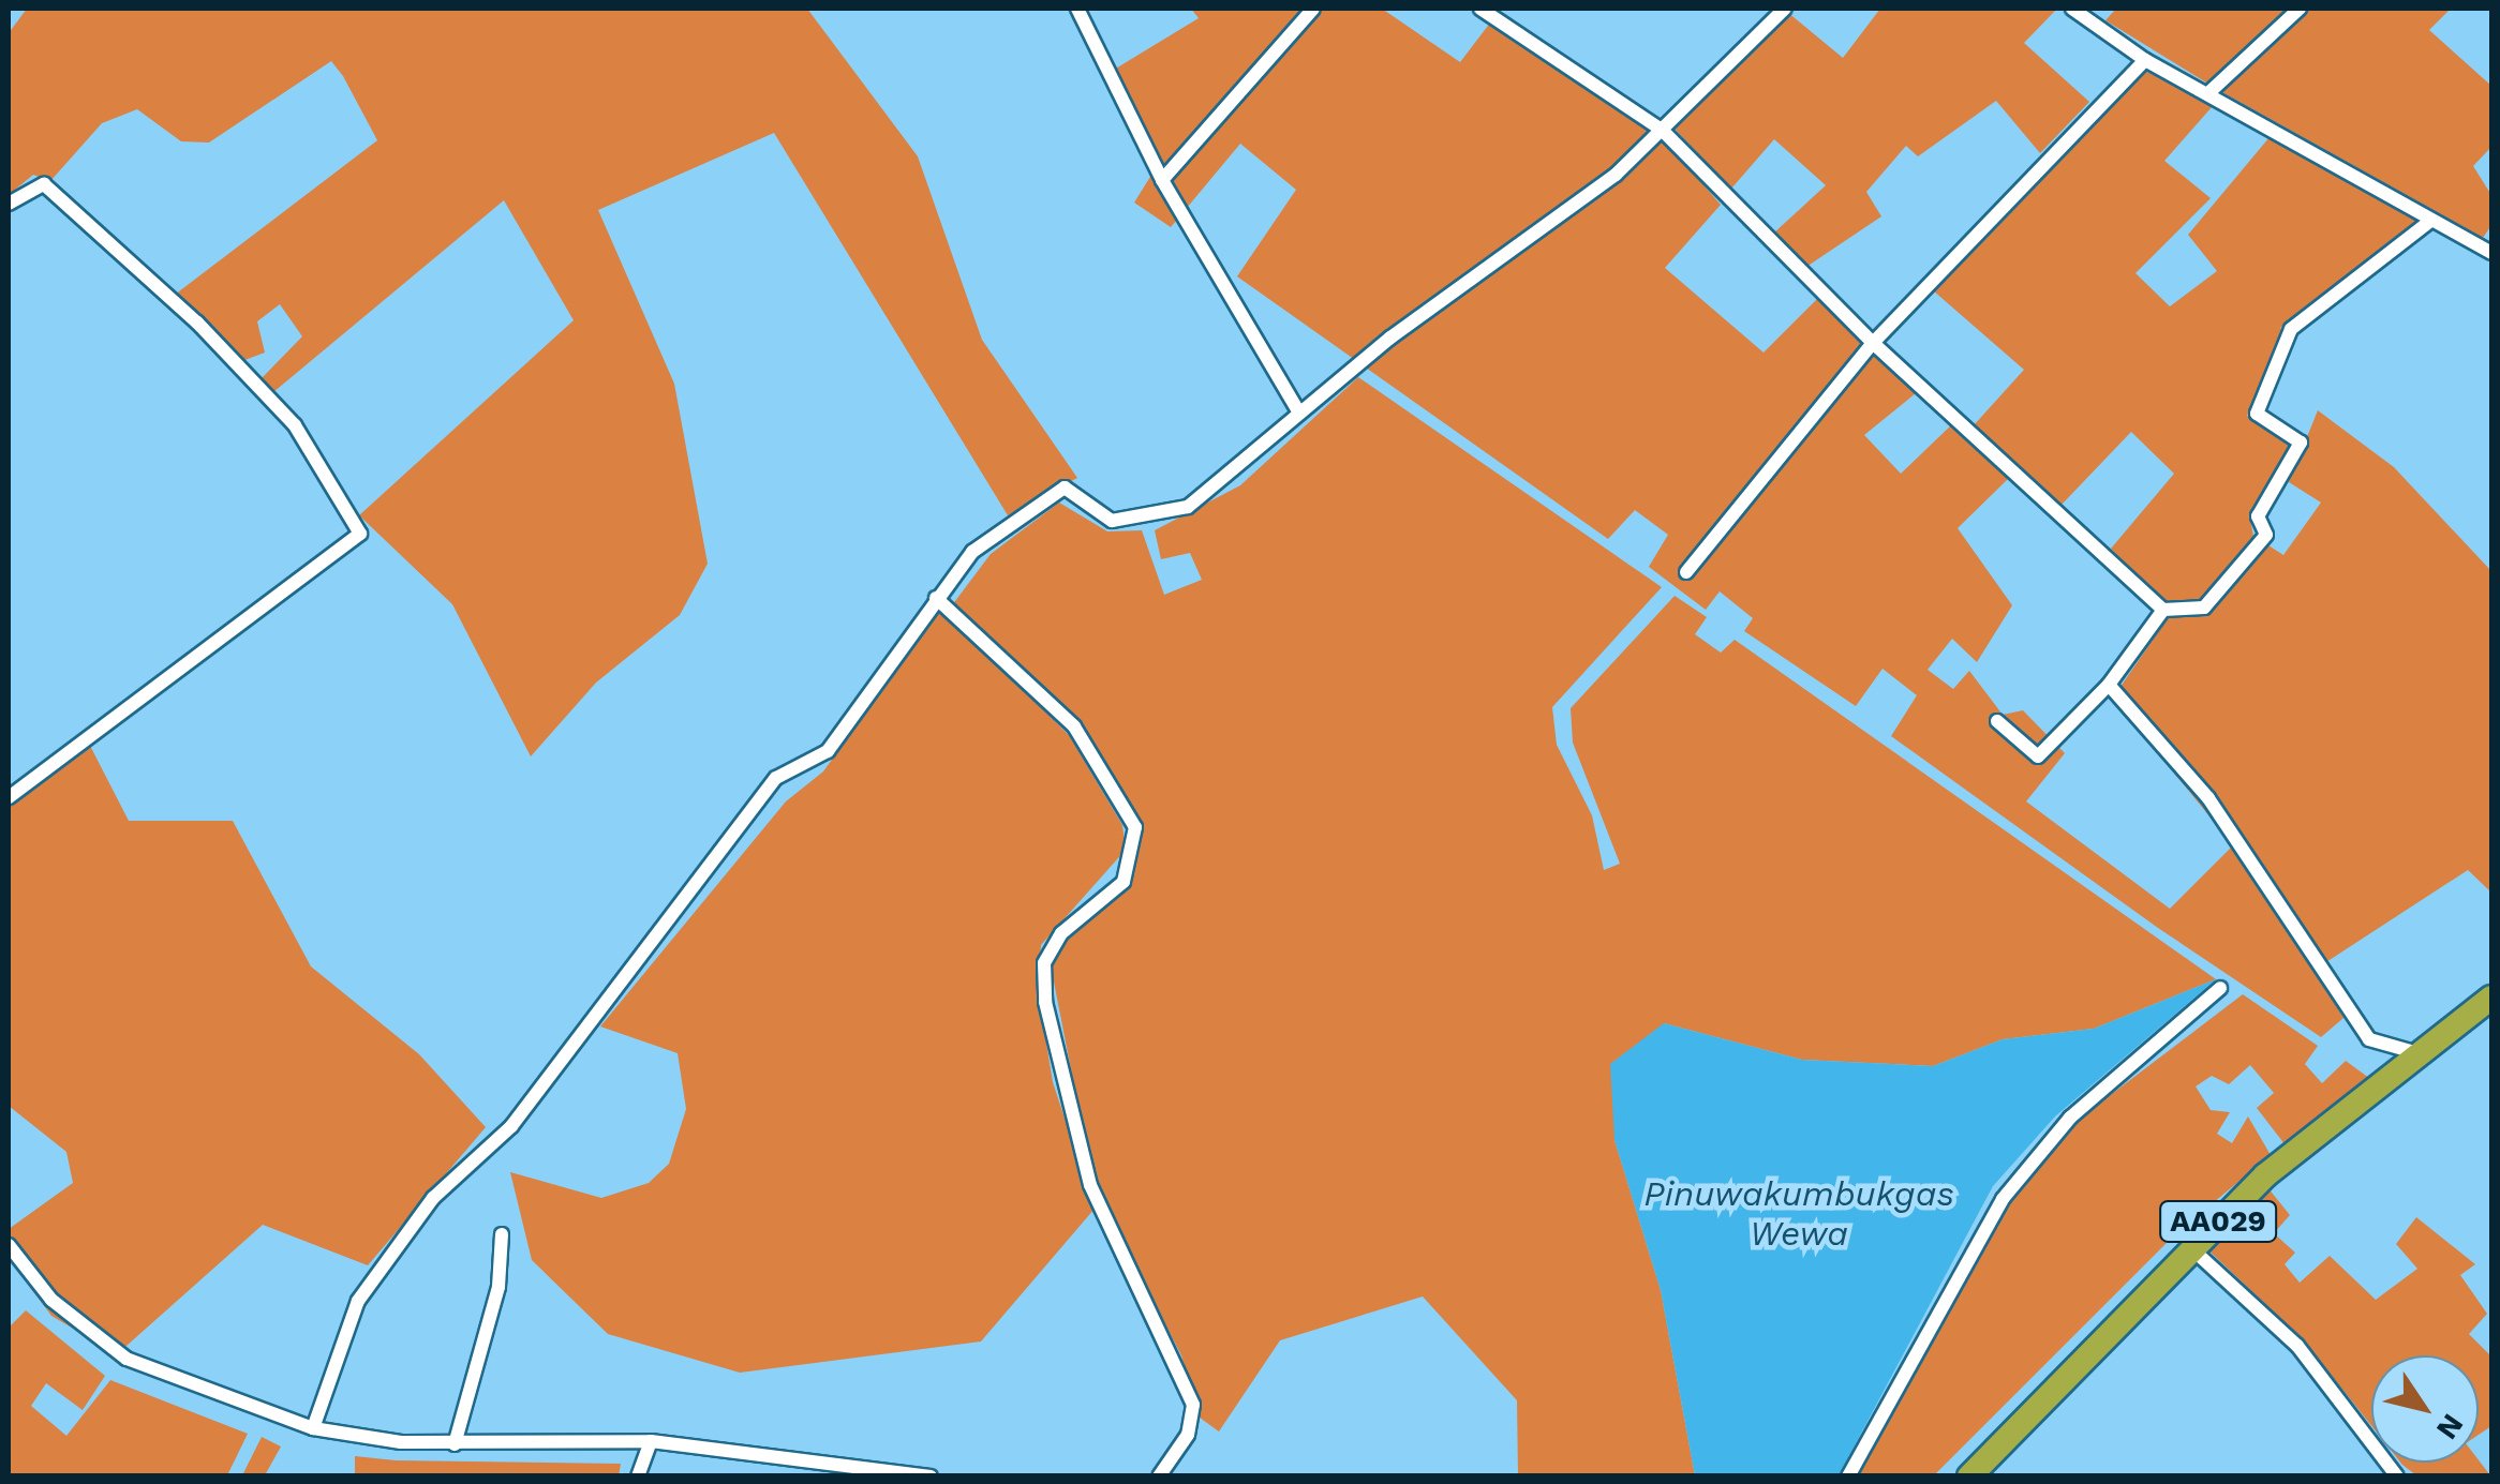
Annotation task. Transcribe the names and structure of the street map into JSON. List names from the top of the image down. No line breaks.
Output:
{"streets":{"highway":["AA029"]},"water":["Pinuwakumbukgas Wewa"],"north":"bottom right"}
